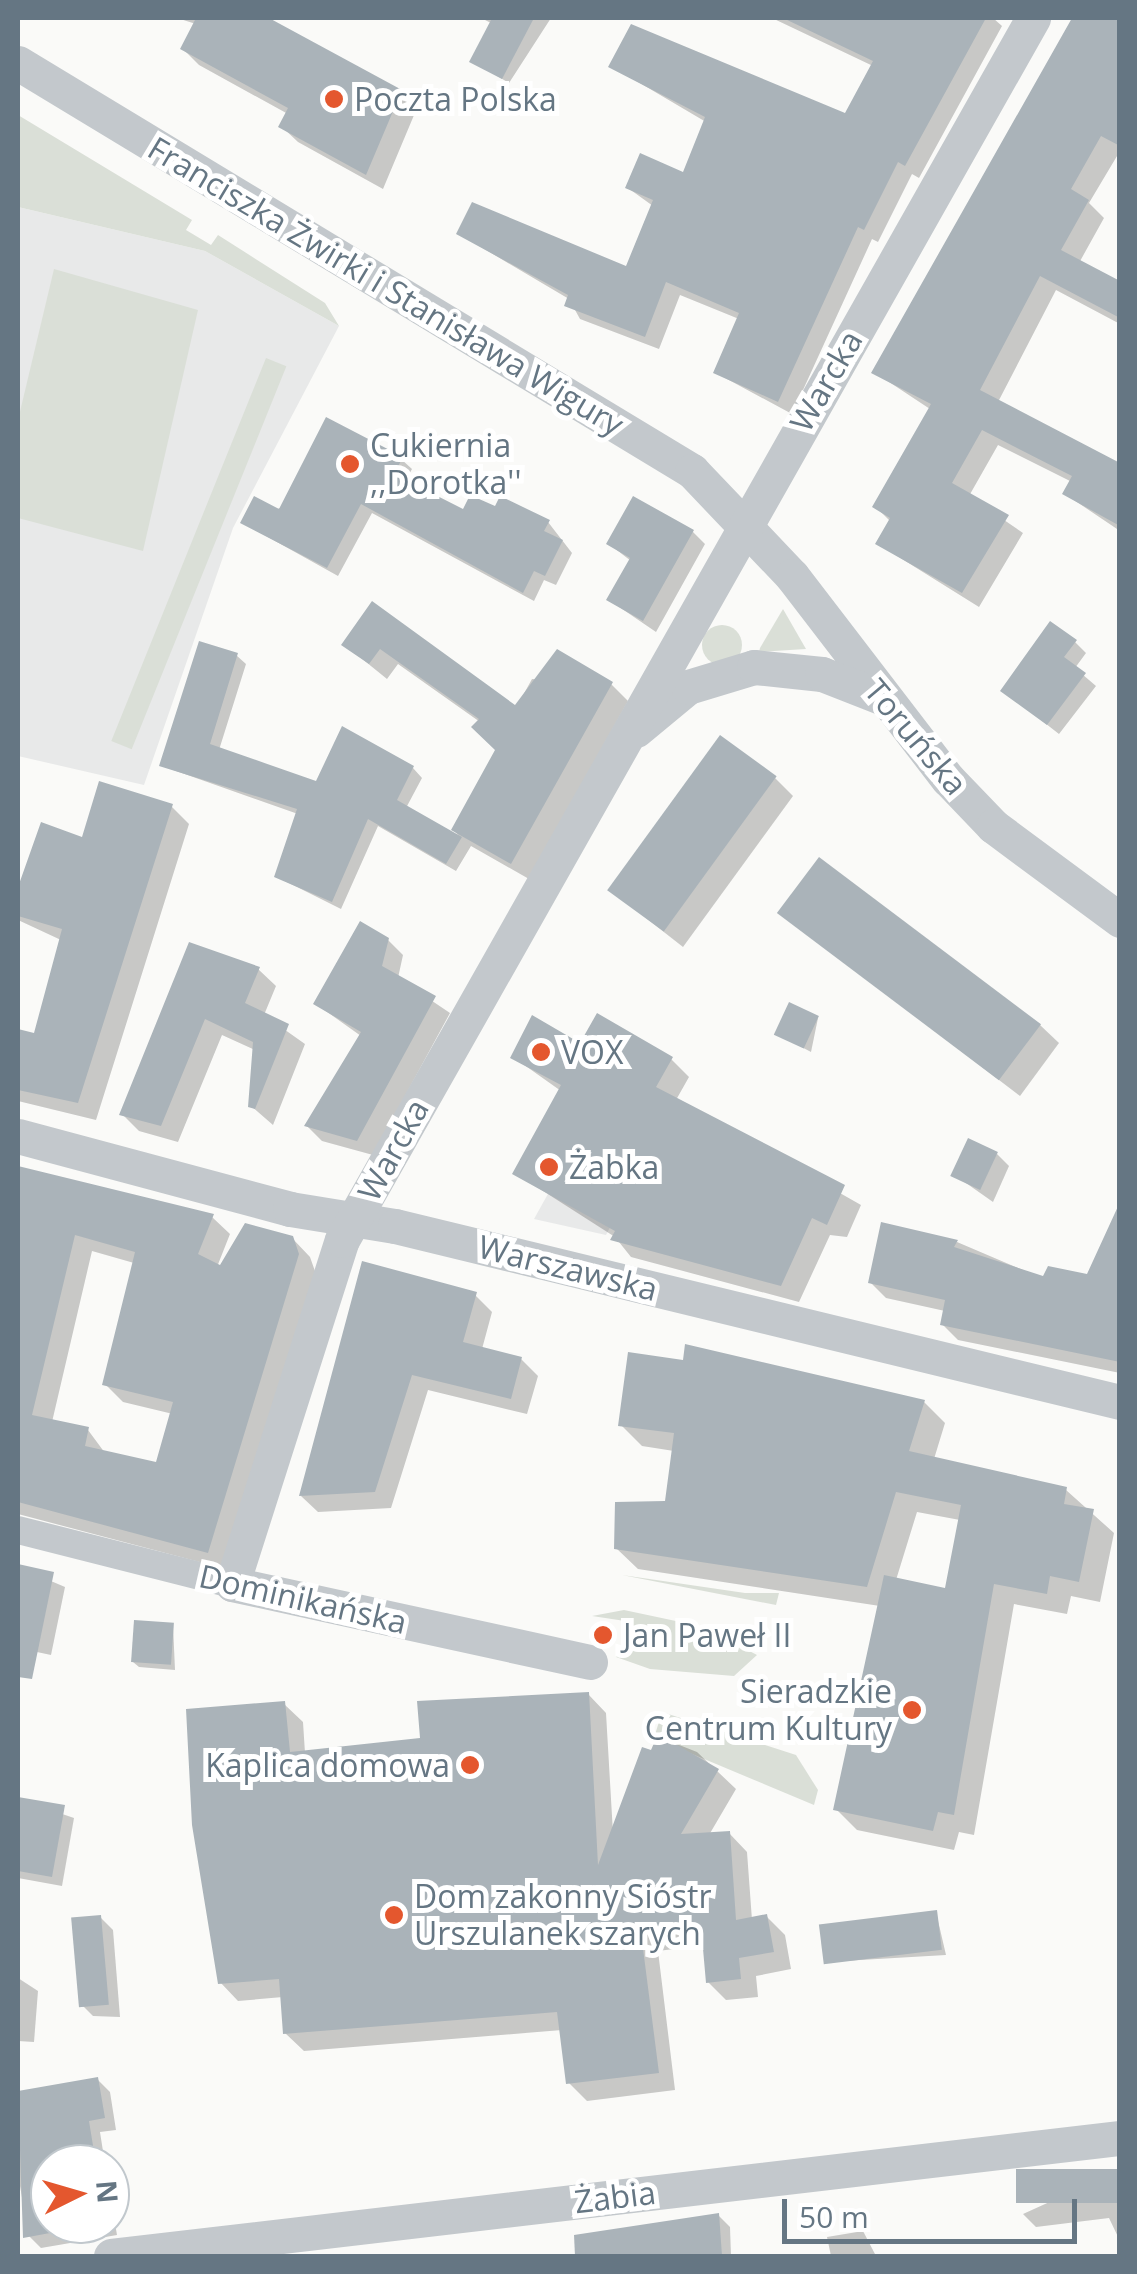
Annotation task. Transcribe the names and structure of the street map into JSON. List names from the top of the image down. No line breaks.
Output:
{"streets":{"street":["Franciszka Żwirki i Stanisława Wigury","Warcka","Toruńska","Warszawska","Dominikańska","Żabia"]},"crossings":[["Franciszka Żwirki i Stanisława Wigury","Warcka"],["Franciszka Żwirki i Stanisława Wigury","Toruńska"],["Warcka","Toruńska"],["Warcka","Warszawska"],["Warcka","Dominikańska"]],"places":["Poczta Polska","Cukiernia ,,Dorotka''","VOX","Żabka","Jan Paweł II","Sieradzkie Centrum Kultury","Kaplica domowa","Dom zakonny Sióstr Urszulanek szarych"],"scale_bar":"50 m","north":"right"}
